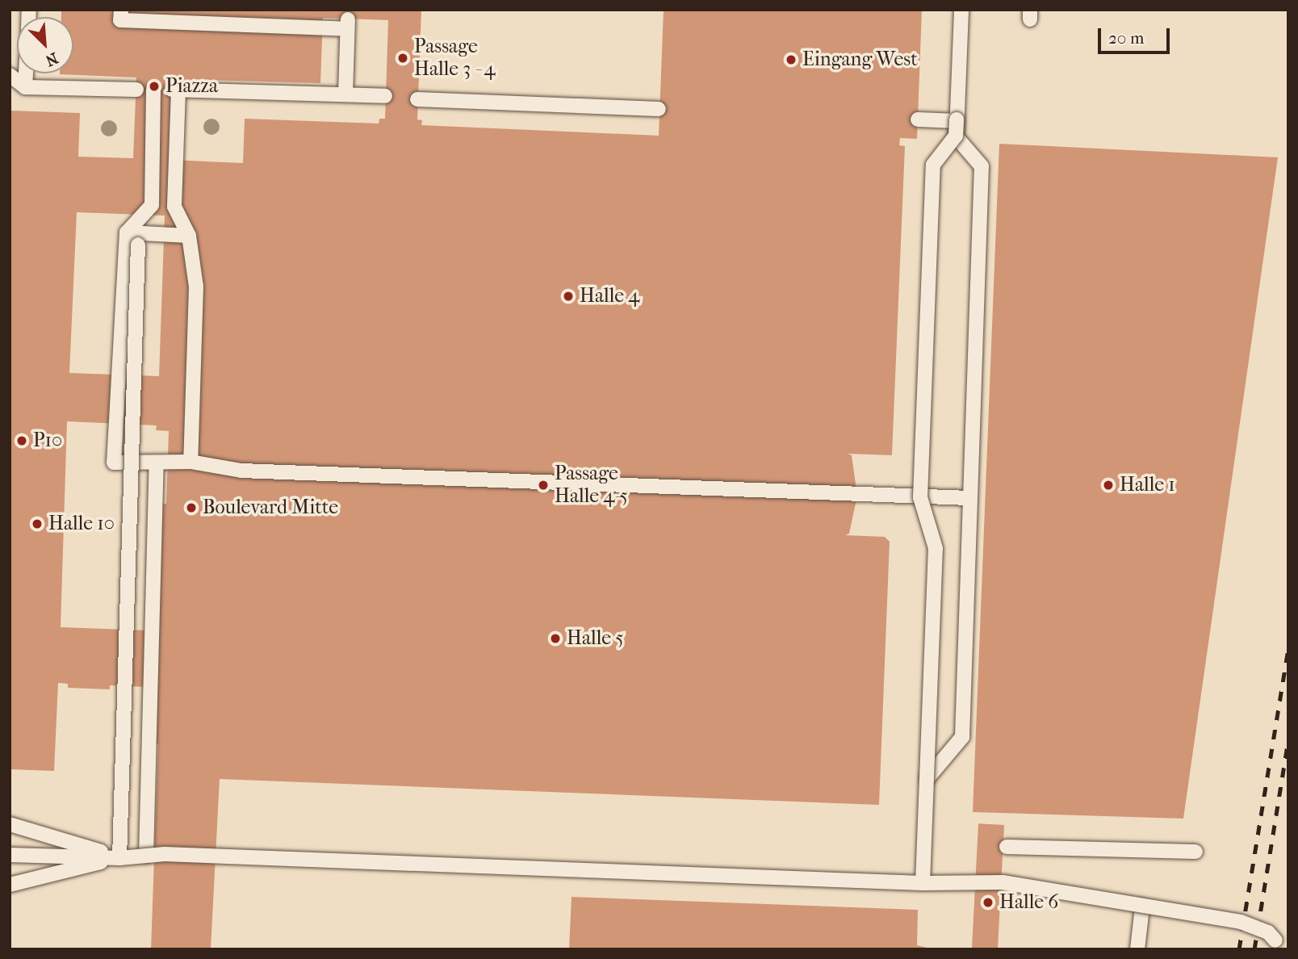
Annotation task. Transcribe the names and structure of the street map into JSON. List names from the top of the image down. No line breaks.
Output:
{"places":["Passage Halle 3 - 4","Eingang West","Piazza","Halle 4","P10","Passage Halle 4-5","Halle 1","Boulevard Mitte","Halle 10","Halle 5","Halle 6"],"scale_bar":"20 m","north":"bottom right"}
